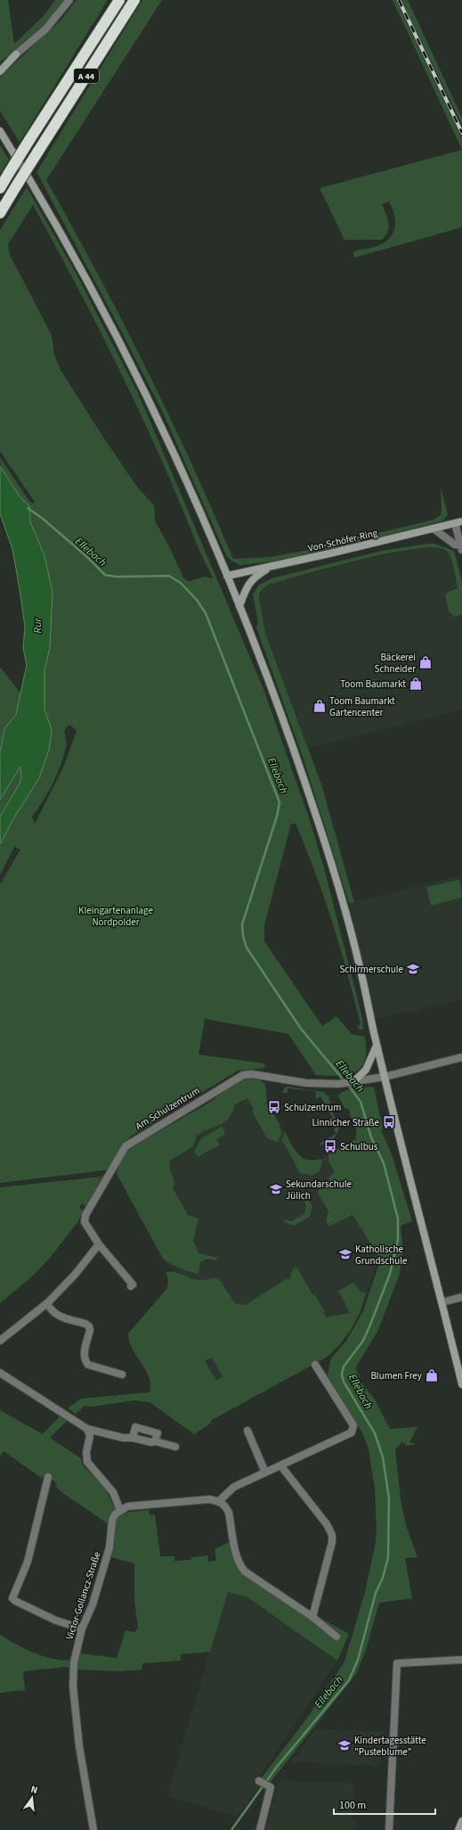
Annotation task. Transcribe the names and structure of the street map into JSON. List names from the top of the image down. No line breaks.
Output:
{"streets":{"highway":["A 44"],"main road":["Von-Schöfer-Ring"],"street":["Am Schulzentrum","Victor-Gollancz-Straße"]},"water":["Ellebach","Rur"],"parks":["Kleingartenanlage Nordpolder"],"places":{"shop":["Bäckerei Schneider","Toom Baumarkt","Toom Baumarkt Gartencenter","Blumen Frey"],"school or university":["Schirmerschule","Sekundarschule Jülich","Katholische Grundschule","Kindertagesstätte \"Pusteblume\""],"bus stop":["Schulzentrum","Linnicher Straße","Schulbus"]},"scale_bar":"100 m","north":"top"}
